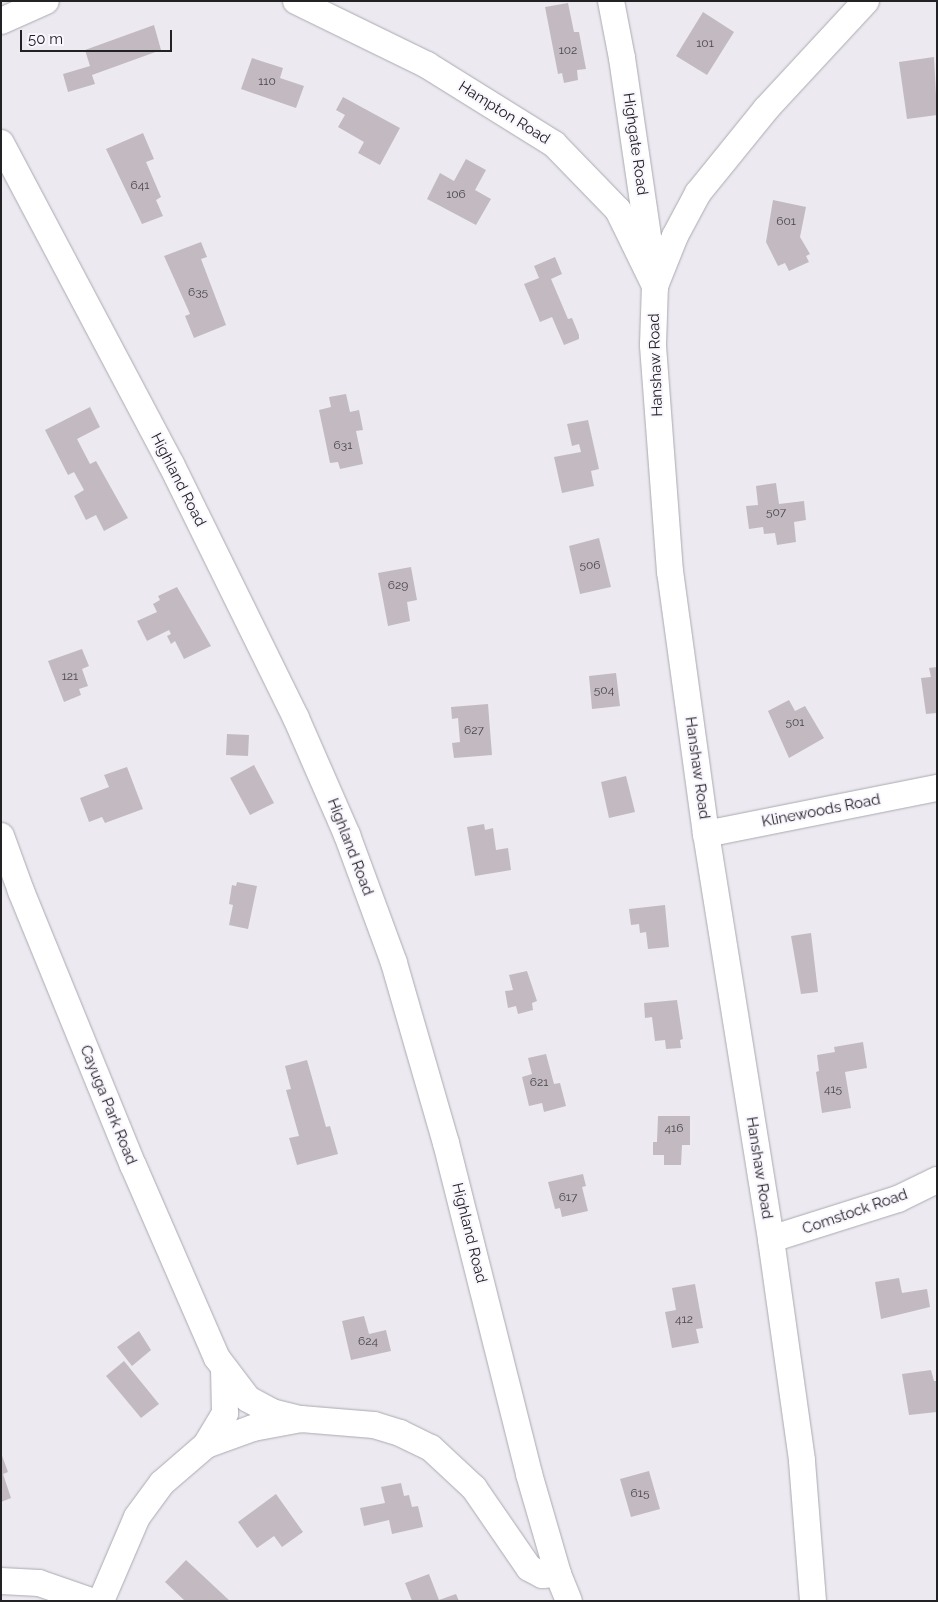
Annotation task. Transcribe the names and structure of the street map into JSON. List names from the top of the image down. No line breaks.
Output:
{"streets":{"street":["Hampton Road","Highgate Road","Hanshaw Road","Highland Road","Klinewoods Road","Cayuga Park Road","Comstock Road"]},"crossings":[["Hampton Road","Highgate Road"],["Hampton Road","Hanshaw Road"],["Highgate Road","Hanshaw Road"],["Hanshaw Road","Klinewoods Road"],["Hanshaw Road","Comstock Road"]],"house_numbers":["101","102","110","641","106","601","635","631","507","506","629","121","504","501","627","621","415","416","617","412","624","615"],"scale_bar":"50 m"}
